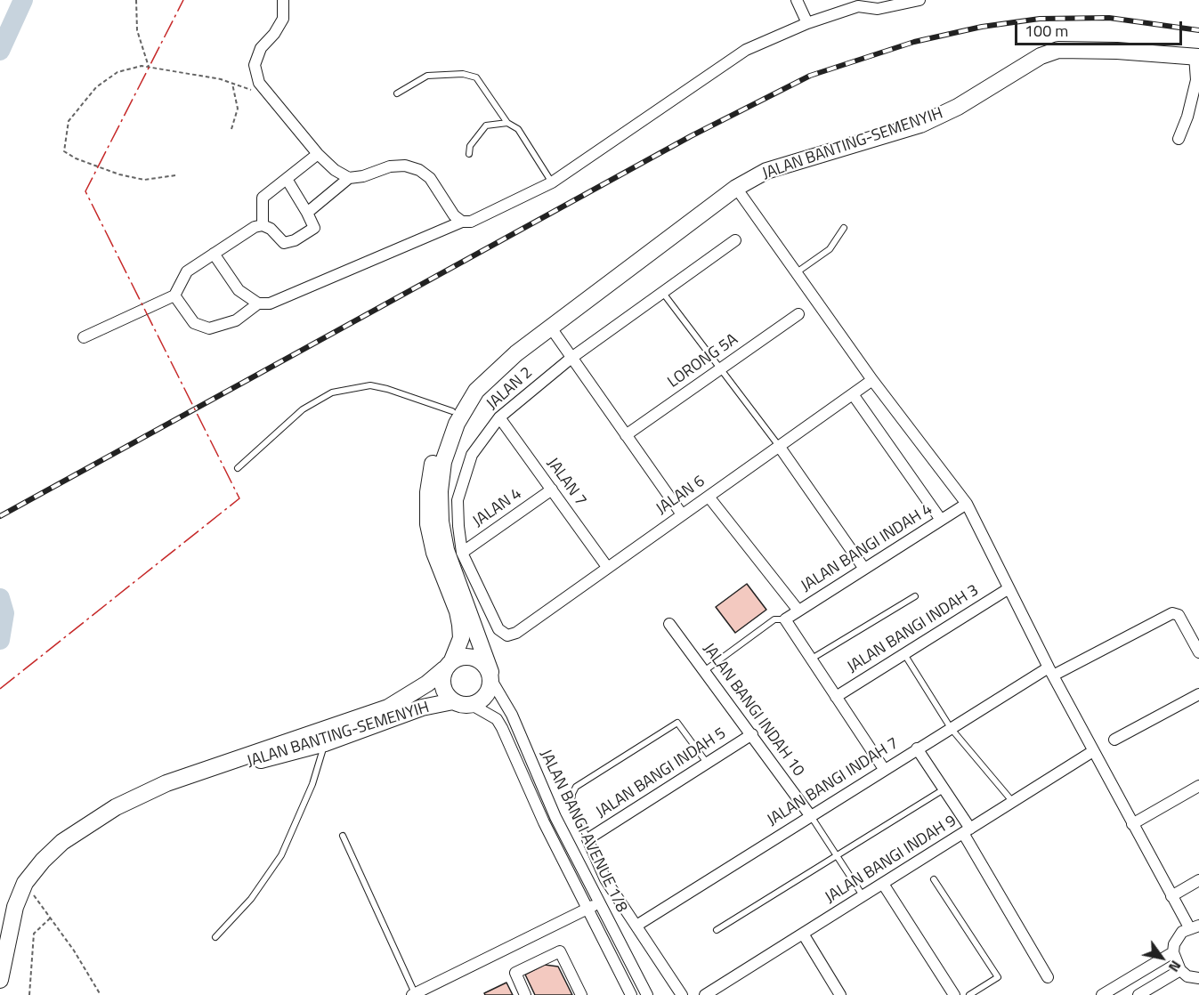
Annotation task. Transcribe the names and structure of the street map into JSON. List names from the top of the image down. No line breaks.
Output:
{"streets":{"main road":["JALAN BANTING-SEMENYIH"],"street":["LORONG 5A","JALAN 2","JALAN 7","JALAN 6","JALAN 4","JALAN BANGI INDAH 4","JALAN BANGI INDAH 3","JALAN BANGI INDAH 10","JALAN BANGI INDAH 5","JALAN BANGI INDAH 7","JALAN BANGI AVENUE 1/8","JALAN BANGI INDAH 9"]},"crossings":[["JALAN BANTING-SEMENYIH","JALAN BANGI AVENUE 1/8"],["JALAN 2","JALAN 7"],["JALAN 2","JALAN 6"],["JALAN 2","JALAN 4"],["JALAN 7","JALAN 6"],["JALAN 7","JALAN 4"],["JALAN BANGI INDAH 10","JALAN BANGI INDAH 5"],["JALAN BANGI INDAH 10","JALAN BANGI INDAH 7"]],"scale_bar":"100 m","north":"bottom right"}
